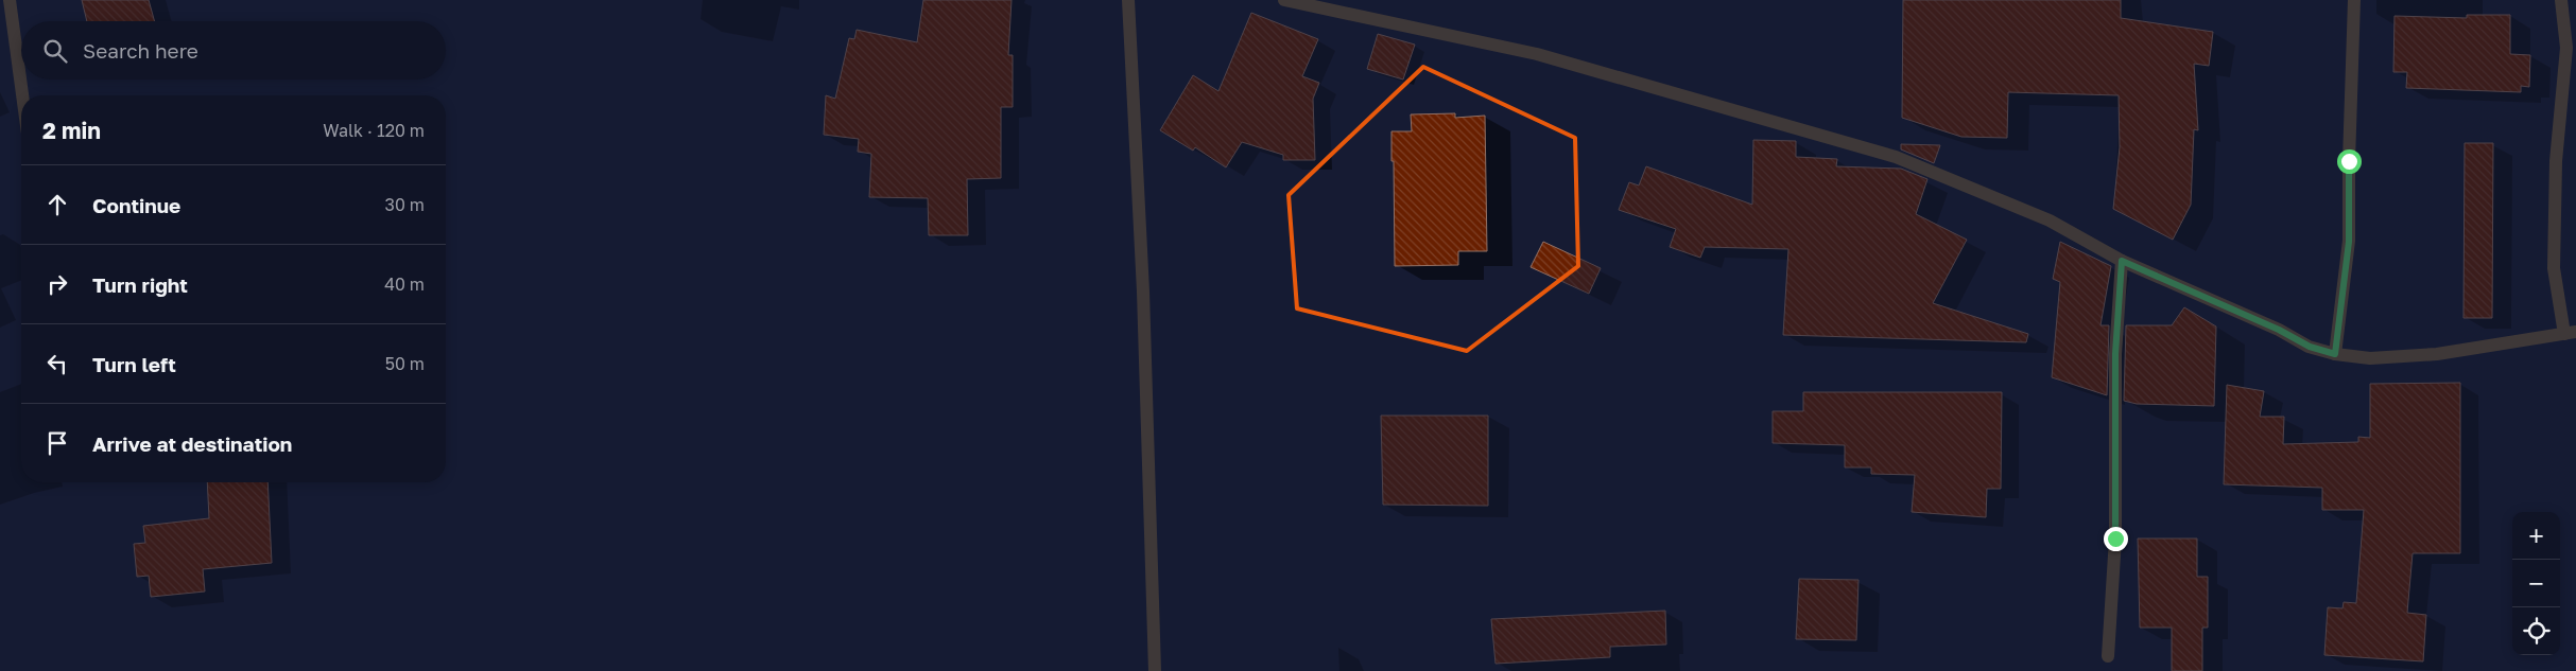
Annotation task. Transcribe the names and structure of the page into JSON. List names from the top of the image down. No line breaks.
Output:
{"page":{"search":"Search here","heading":["2 min","Walk · 120 m"],"list":[["Continue","30 m"],["Turn right","40 m"],["Turn left","50 m"],"Arrive at destination"],"map_buttons":["+","−"]}}
